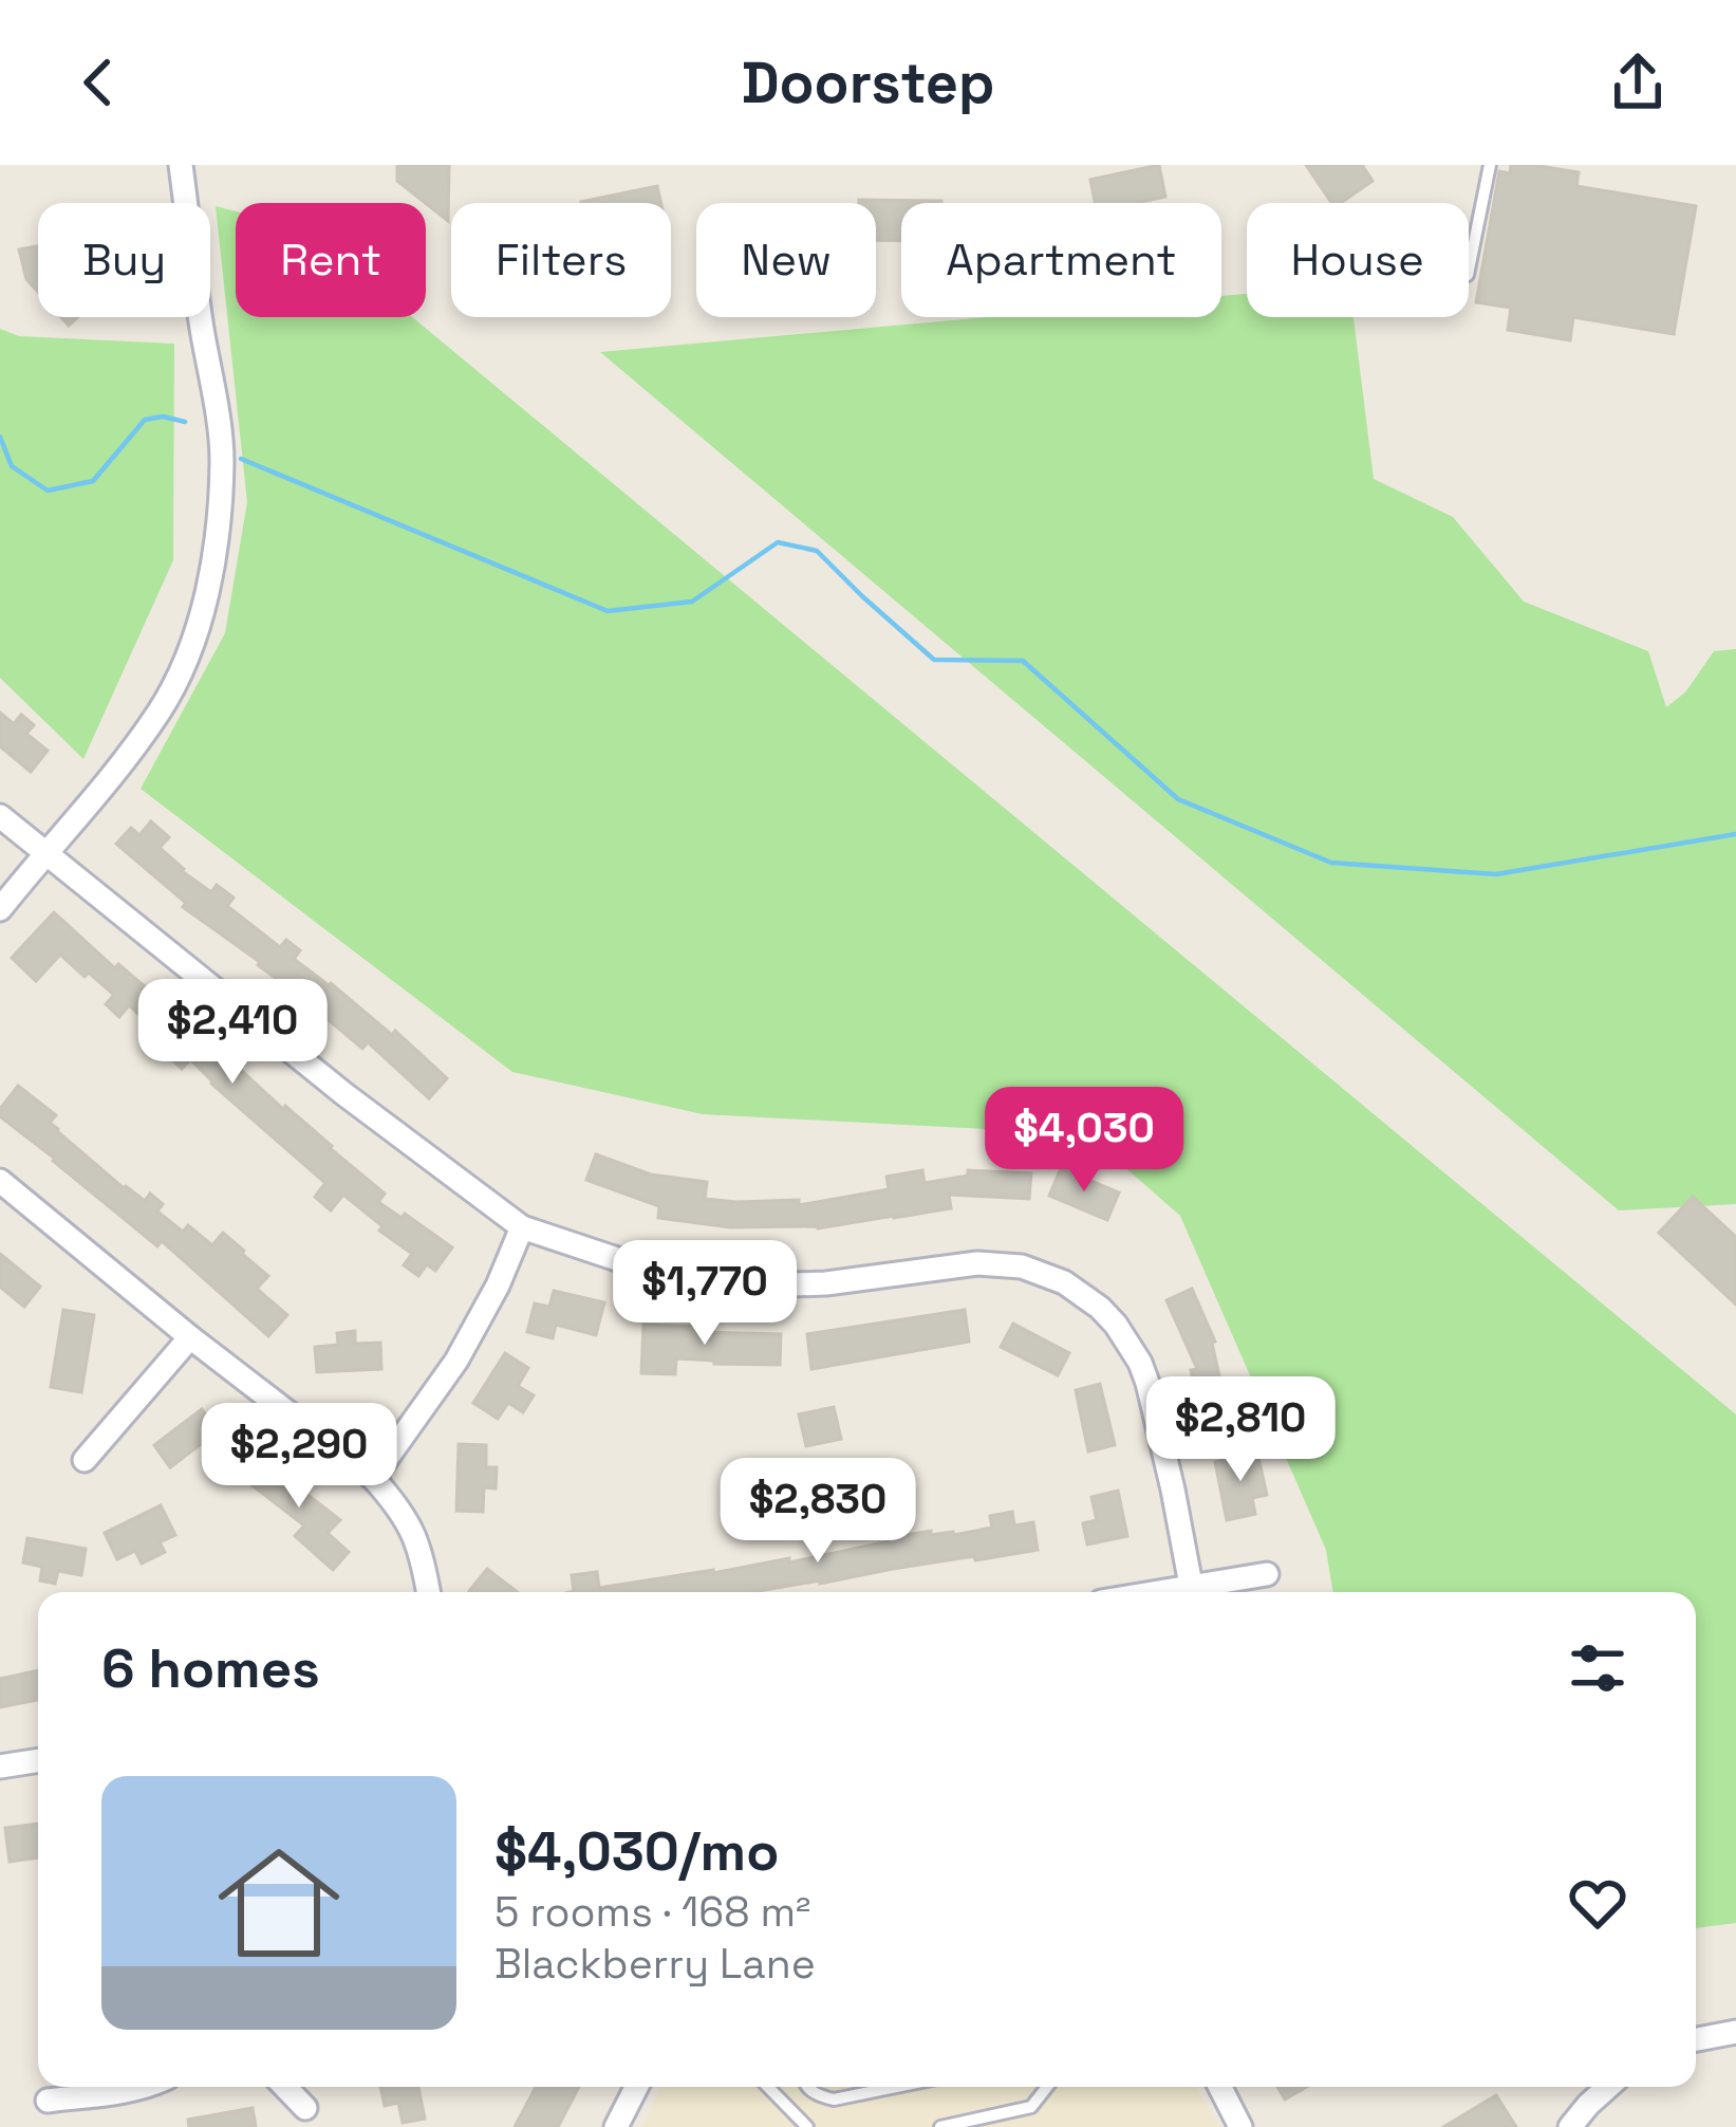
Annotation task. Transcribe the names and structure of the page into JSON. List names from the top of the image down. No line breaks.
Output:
{"page":{"header":"Doorstep","chip":["Buy","Rent","Filters","New","Apartment","House"],"price":["$2,410","$4,030","$1,770","$2,810","$2,290","$2,830"],"heading":"6 homes","list":[{"name":"$4,030/mo","note":"5 rooms · 168 m² · Blackberry Lane"}]}}
